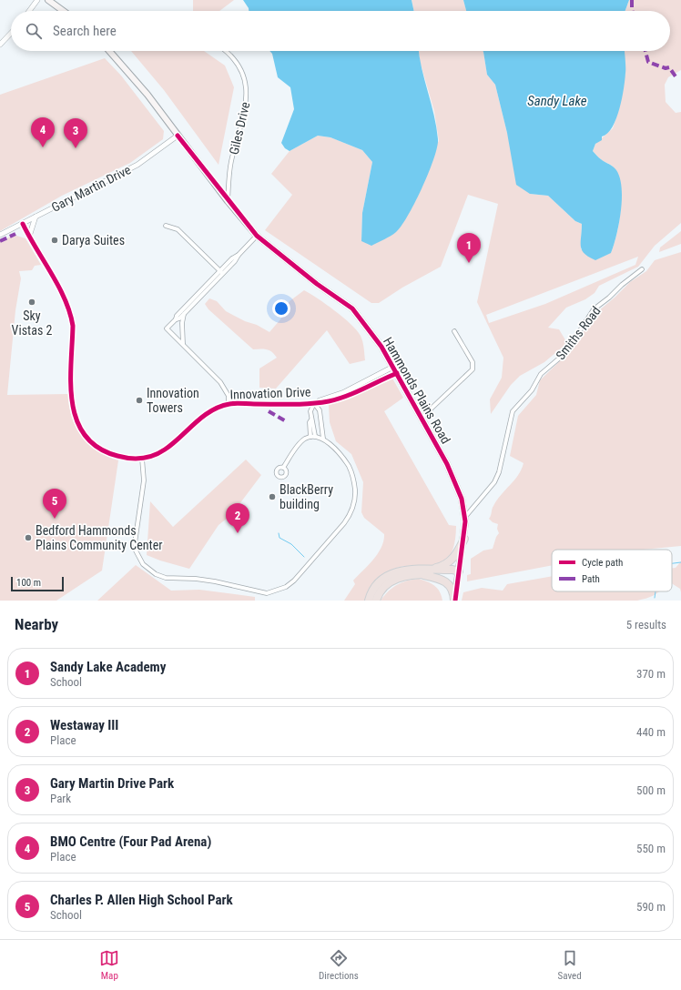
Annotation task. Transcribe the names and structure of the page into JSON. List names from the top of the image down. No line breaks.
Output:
{"streets":{"main road":["Hammonds Plains Road"],"street":["Giles Drive","Gary Martin Drive","Smiths Road","Innovation Drive"]},"crossings":[["Giles Drive","Hammonds Plains Road"],["Gary Martin Drive","Hammonds Plains Road"],["Gary Martin Drive","Innovation Drive"],["Smiths Road","Hammonds Plains Road"],["Hammonds Plains Road","Innovation Drive"]],"water":["Sandy Lake"],"places":["Darya Suites","Sky Vistas 2","Innovation Towers","BlackBerry building","Bedford Hammonds Plains Community Center"],"legend":["Cycle path","Path"],"scale_bar":"100 m","page":{"search":"Search here","pins":["4","3","1","5","2"],"scale":"100 m","heading":["Nearby","5 results"],"list":[{"mark":"1","name":"Sandy Lake Academy","note":"School","value":"370 m"},{"mark":"2","name":"Westaway III","note":"Place","value":"440 m"},{"mark":"3","name":"Gary Martin Drive Park","note":"Park","value":"500 m"},{"mark":"4","name":"BMO Centre (Four Pad Arena)","note":"Place","value":"550 m"},{"mark":"5","name":"Charles P. Allen High School Park","note":"School","value":"590 m"}],"nav":["Map","Directions","Saved"]}}
